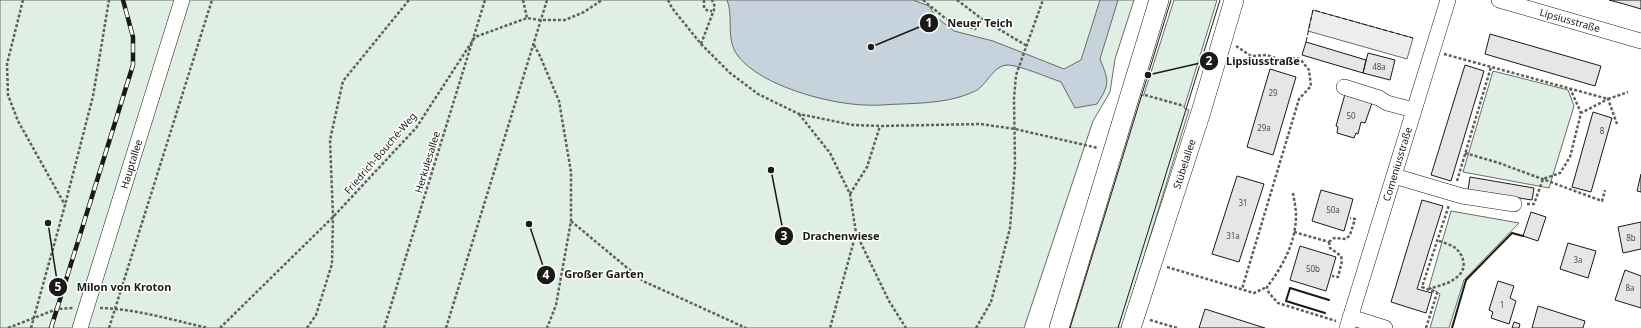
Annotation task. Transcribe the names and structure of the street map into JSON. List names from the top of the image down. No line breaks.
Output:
{"streets":{"main road":["Stübelallee"],"street":["Lipsiusstraße","Hauptallee","Comeniusstraße"],"path":["Friedrich-Bouché-Weg","Herkulesallee"]},"crossings":[["Friedrich-Bouché-Weg","Herkulesallee"]],"places":["Neuer Teich","Lipsiusstraße","Drachenwiese","Milon von Kroton","Großer Garten"],"house_numbers":["48a","29","50","29a","8","31","50a","31a","8b","3a","50b","8a","1"]}
